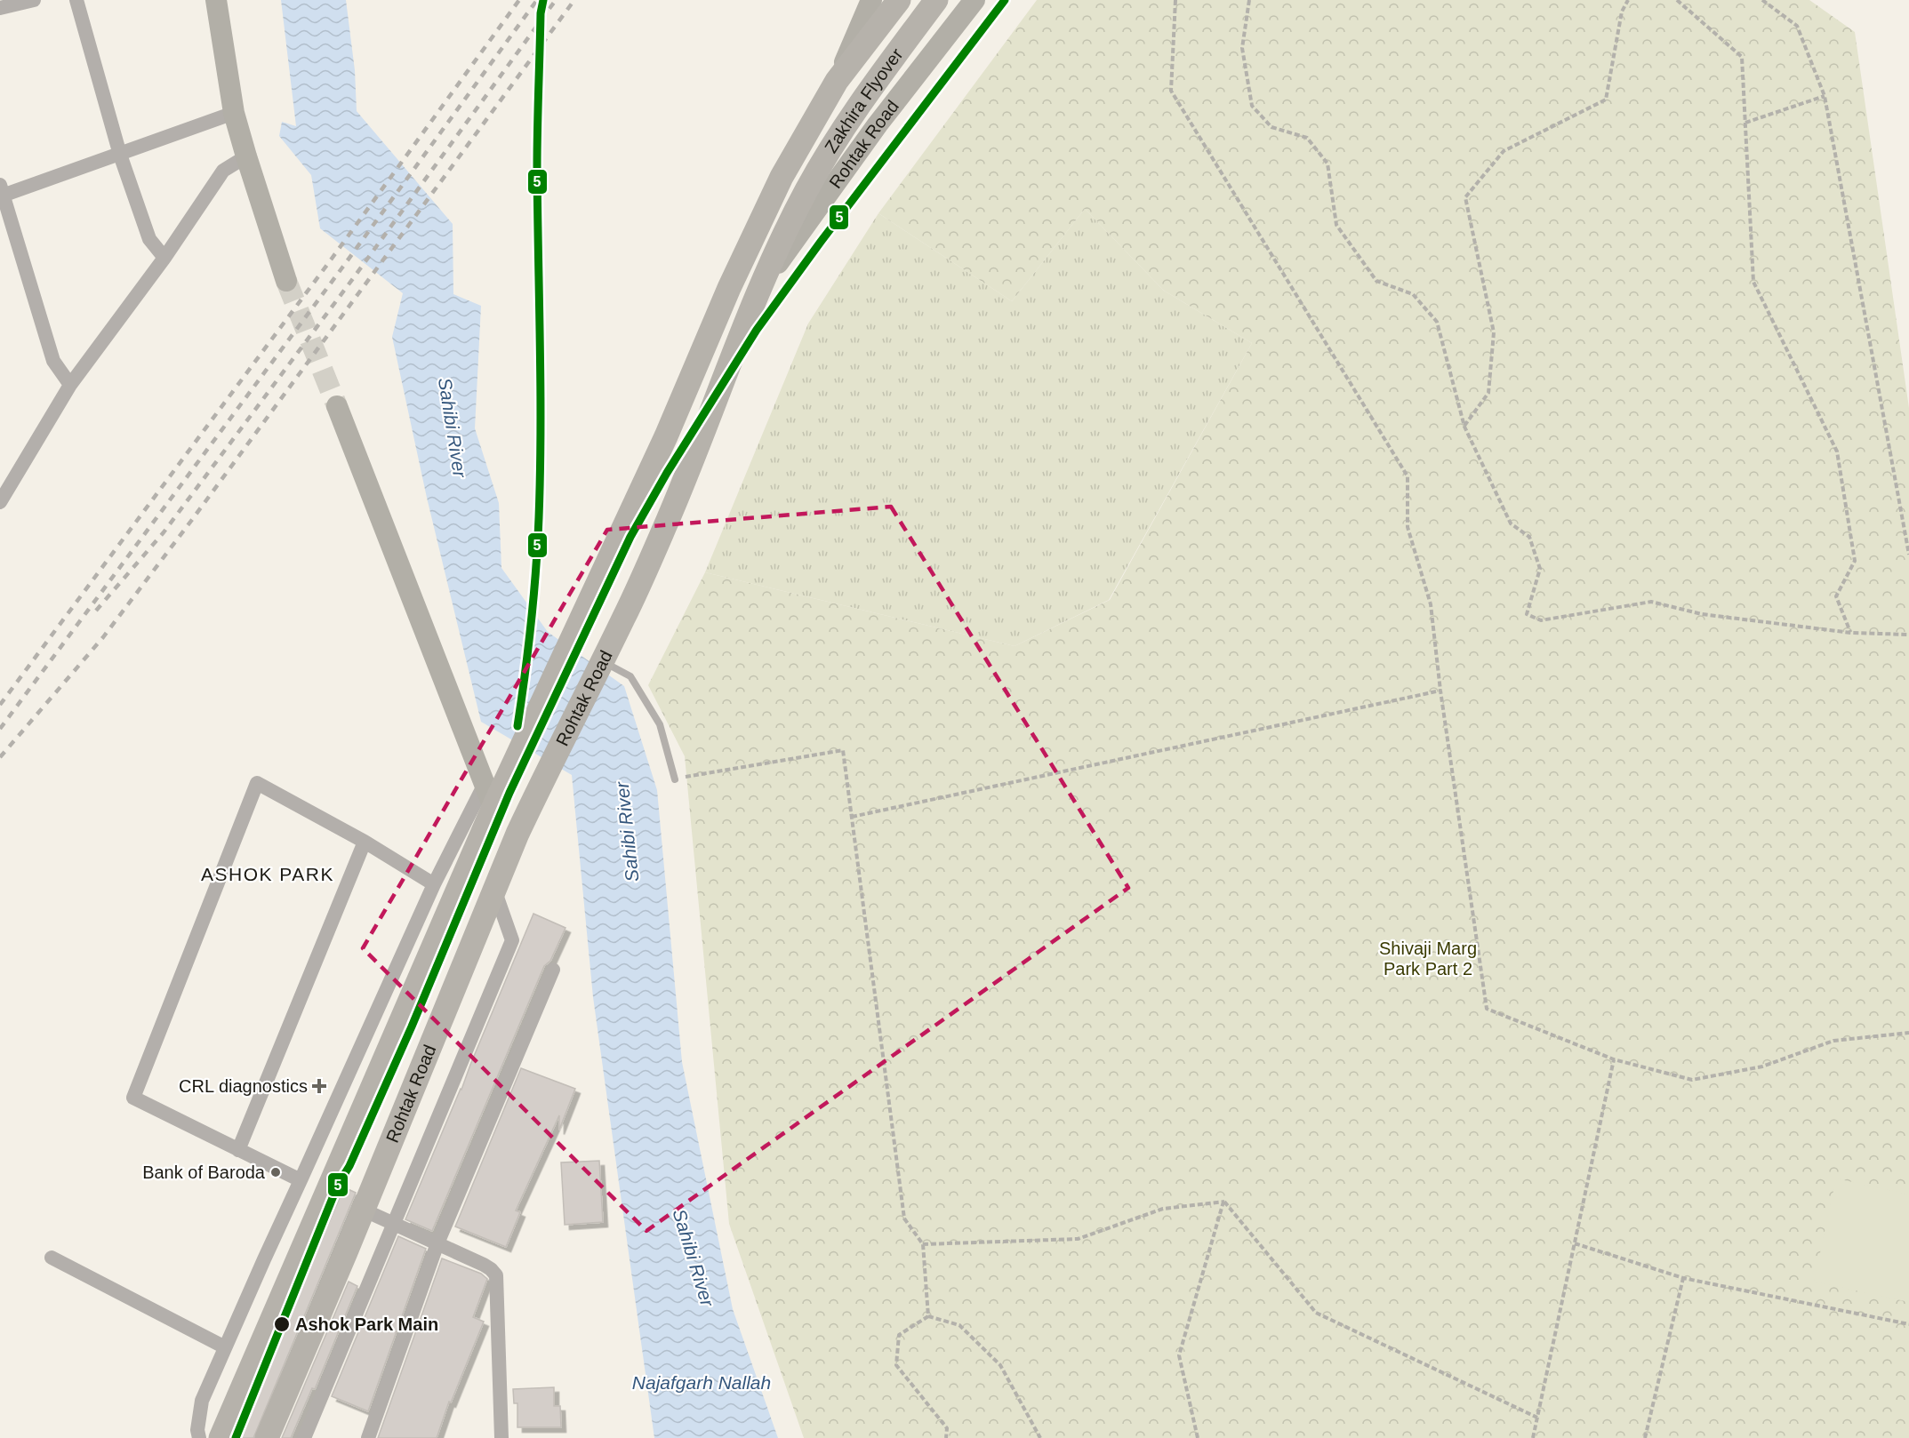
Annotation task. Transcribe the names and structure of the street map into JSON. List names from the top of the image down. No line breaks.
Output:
{"streets":{"main road":["Zakhira Flyover","Rohtak Road"]},"crossings":[["Zakhira Flyover","Rohtak Road"]],"districts":["ASHOK PARK"],"water":["Sahibi River","Najafgarh Nallah"],"parks":["Shivaji Marg Park Part 2"],"places":{"health":["CRL diagnostics"],"other":["Bank of Baroda","Ashok Park Main"]},"lines":["transit line 5"]}
